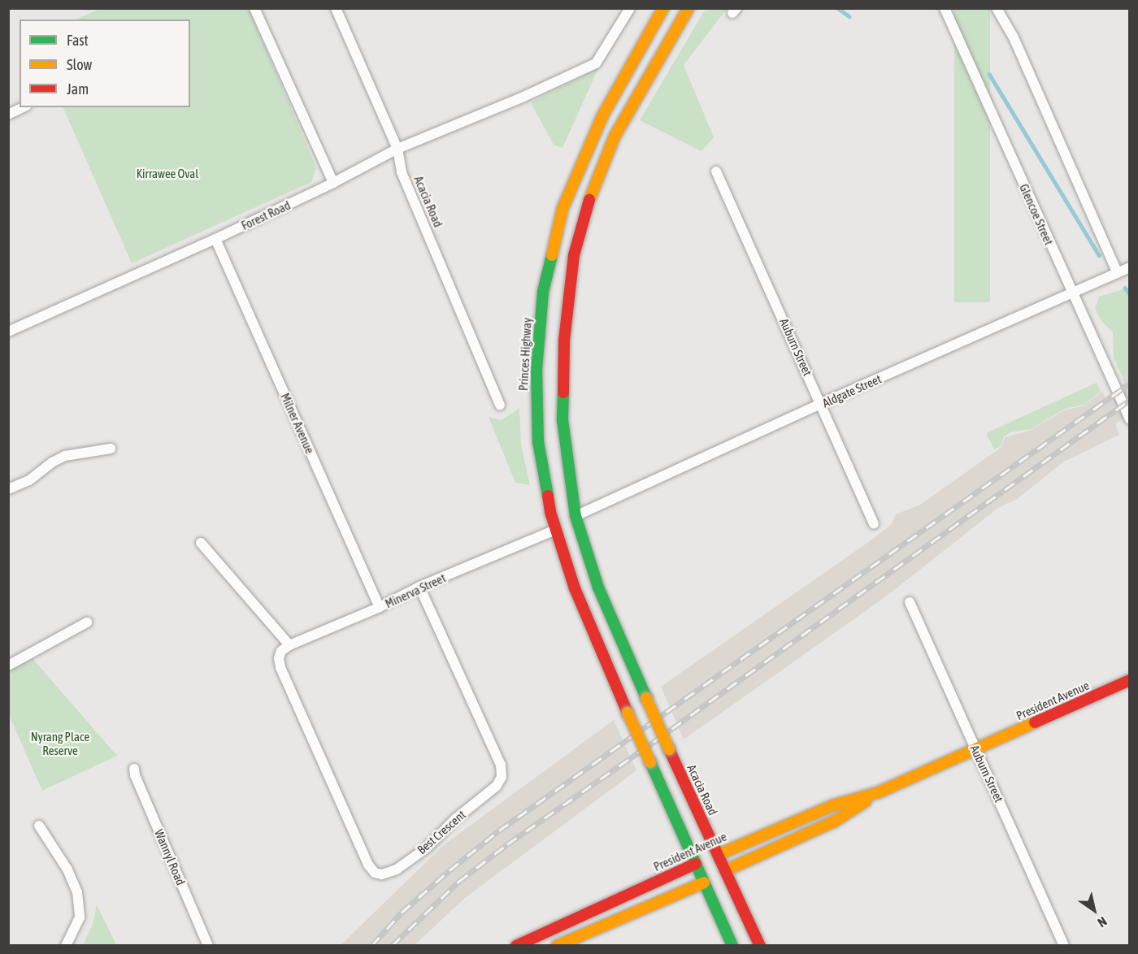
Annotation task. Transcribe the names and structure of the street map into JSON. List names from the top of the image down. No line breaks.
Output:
{"streets":{"main road":["Acacia Road","Princes Highway","President Avenue"],"street":["Glencoe Street","Forest Road","Auburn Street","Aldgate Street","Milner Avenue","Minerva Street","Best Crescent","Wannyl Road"]},"crossings":[["Acacia Road","Forest Road"],["Acacia Road","Aldgate Street"],["Acacia Road","President Avenue"],["Glencoe Street","Aldgate Street"],["Forest Road","Milner Avenue"],["Auburn Street","Aldgate Street"],["Auburn Street","President Avenue"],["Princes Highway","Minerva Street"],["Princes Highway","President Avenue"],["Milner Avenue","Minerva Street"],["Minerva Street","Best Crescent"]],"parks":["Kirrawee Oval","Nyrang Place Reserve"],"legend":["Fast","Slow","Jam"],"north":"bottom right"}
